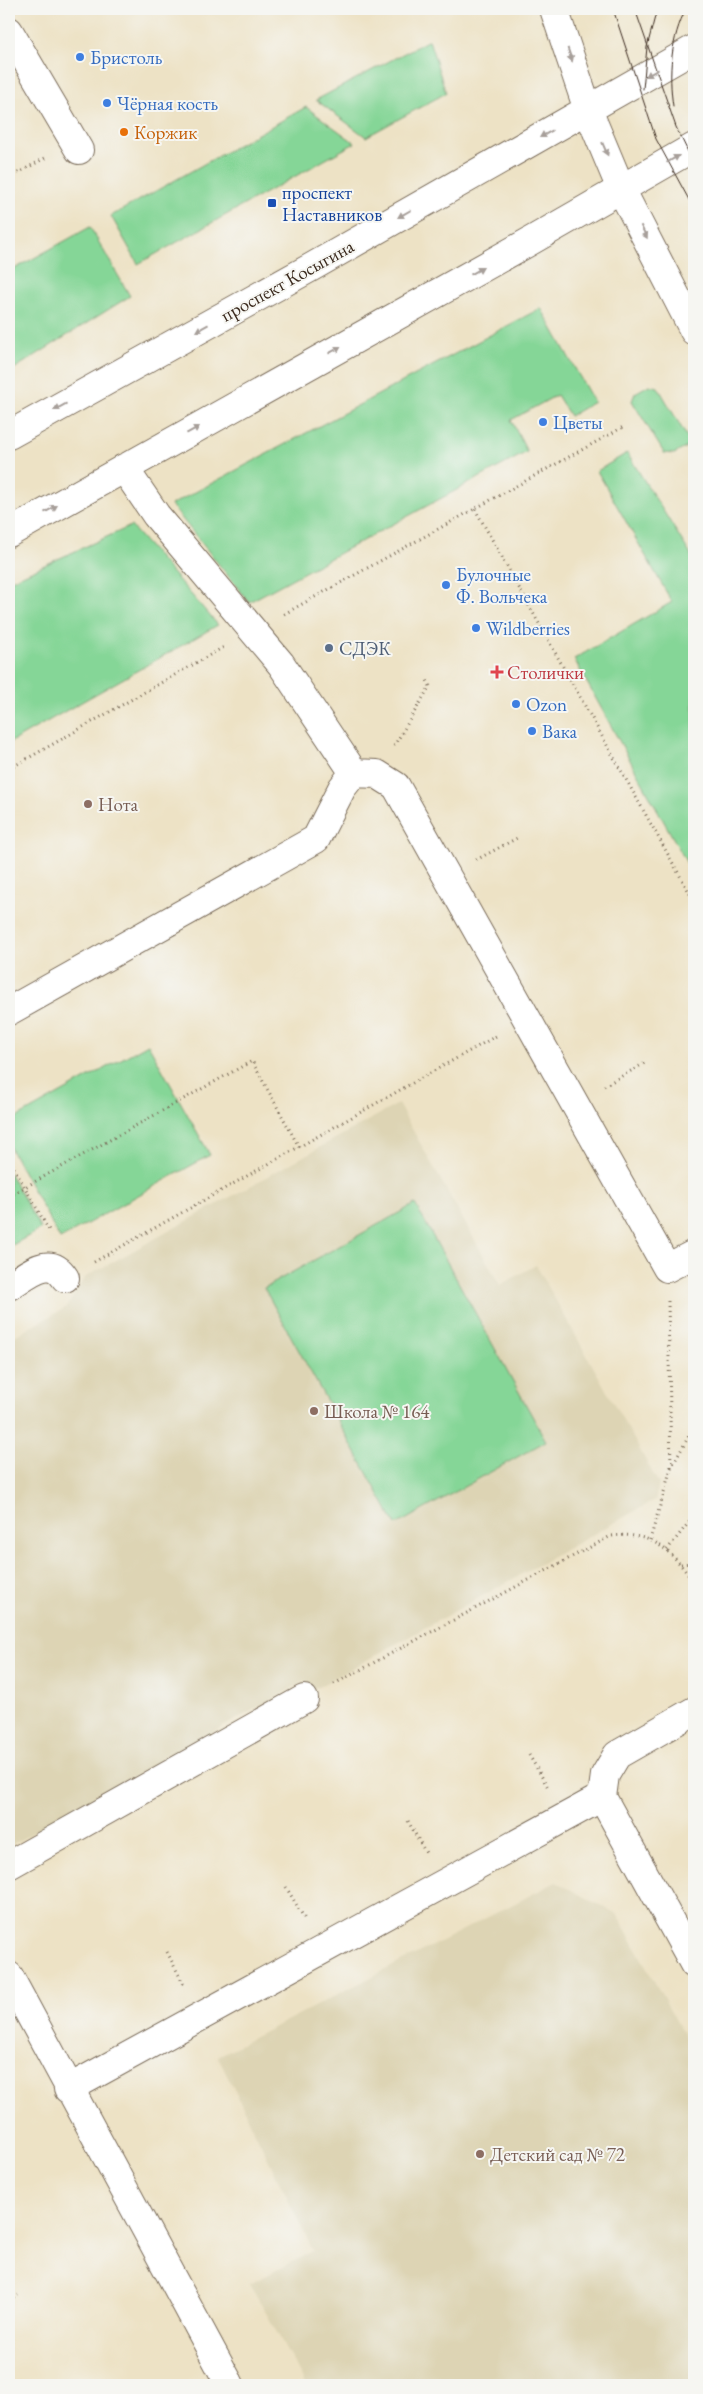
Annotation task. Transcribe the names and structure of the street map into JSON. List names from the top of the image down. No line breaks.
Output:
{"streets":{"main road":["проспект Косыгина"]},"places":{"other":["Бристоль","Чёрная кость","Коржик","Цветы","Булочные Ф. Вольчека","Wildberries","СДЭК","Ozon","Вака","Нота","Школа № 164","Детский сад № 72"],"transit":["проспект Наставников"],"health":["Столички"]}}
